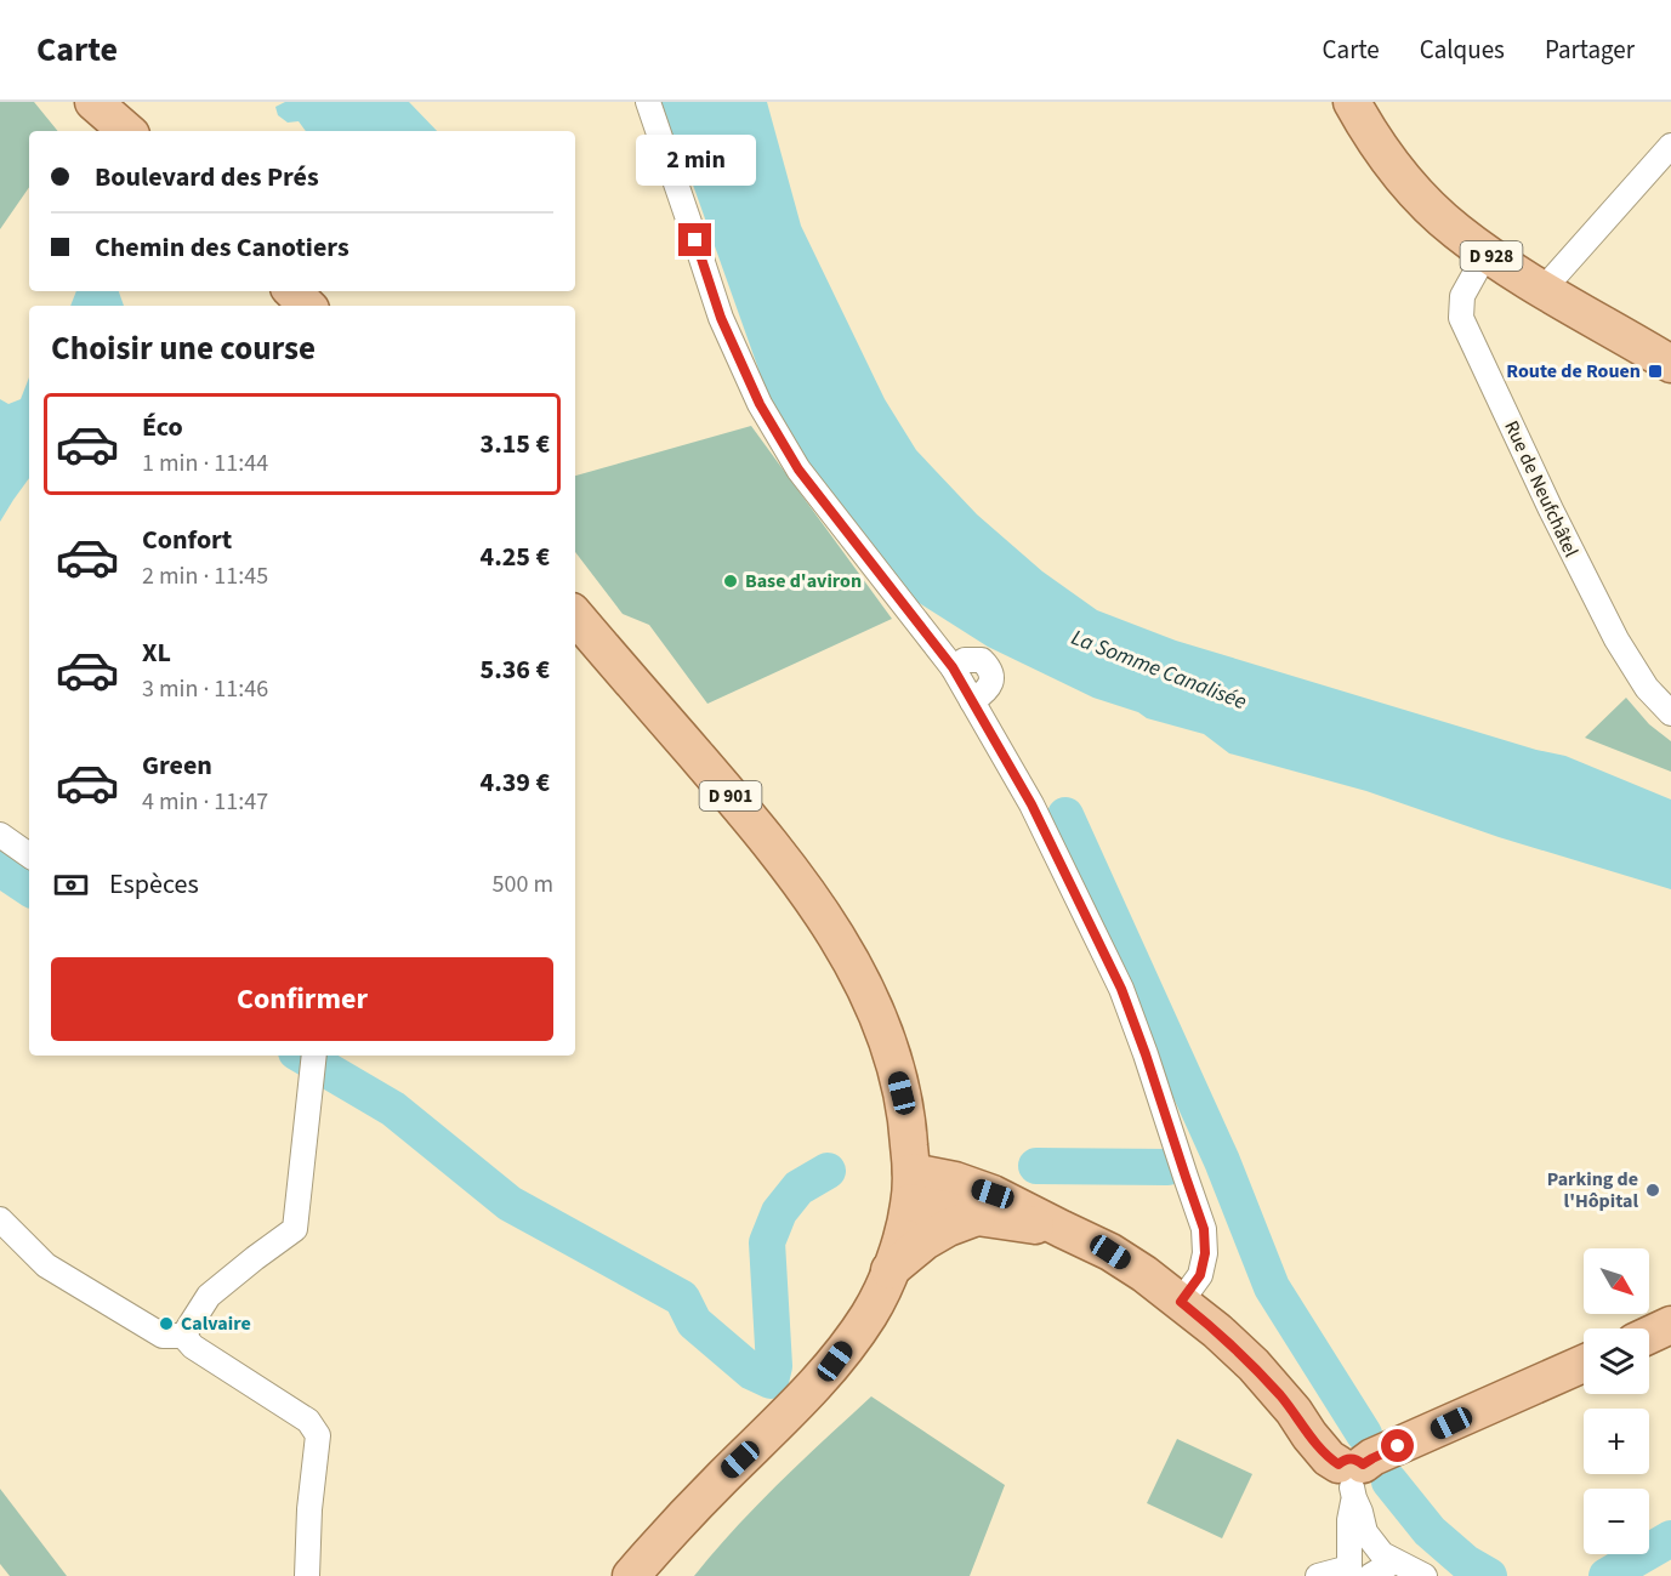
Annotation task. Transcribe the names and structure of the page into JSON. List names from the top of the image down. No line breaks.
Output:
{"streets":{"main road":["D 928","D 901"],"street":["Rue de Neufchâtel"]},"crossings":[["D 928","Rue de Neufchâtel"]],"water":["La Somme Canalisée"],"places":{"transit":["Route de Rouen"],"other":["Base d'aviron","Parking de l'Hôpital","Calvaire"]},"north":"bottom right","page":{"header":"Carte","nav":["Carte","Calques","Partager"],"banner":["Boulevard des Prés","Chemin des Canotiers"],"bubble":"2 min","heading":"Choisir une course","list":[{"name":"Éco","note":"1 min · 11:44","value":"3.15 €"},{"name":"Confort","note":"2 min · 11:45","value":"4.25 €"},{"name":"XL","note":"3 min · 11:46","value":"5.36 €"},{"name":"Green","note":"4 min · 11:47","value":"4.39 €"}],"pay":["Espèces","500 m"],"buttons":"Confirmer","map_buttons":["+","−"]}}
